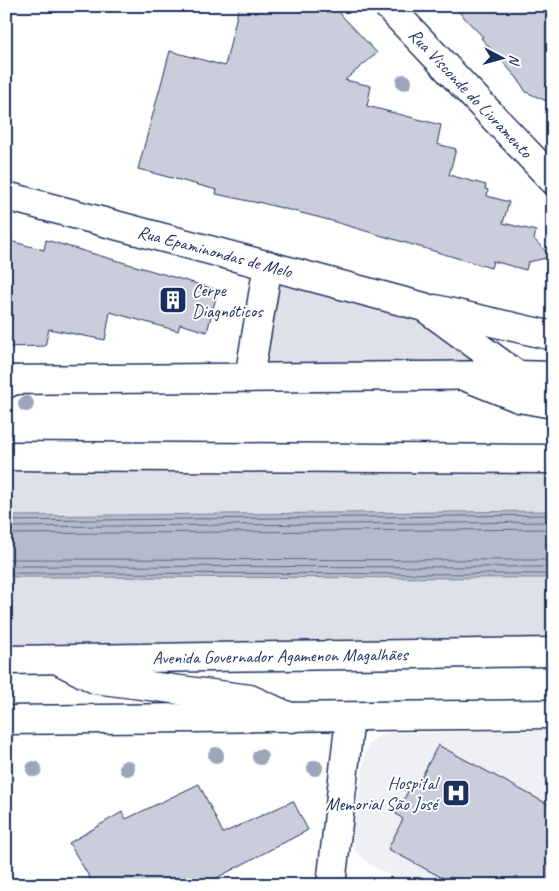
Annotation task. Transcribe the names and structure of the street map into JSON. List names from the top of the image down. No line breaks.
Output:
{"streets":{"main road":["Rua Visconde do Livramento","Rua Epaminondas de Melo","Avenida Governador Agamenon Magalhães"]},"places":{"building":["Cerpe Diagnóticos"],"hospital":["Hospital Memorial São José"]},"north":"right"}
